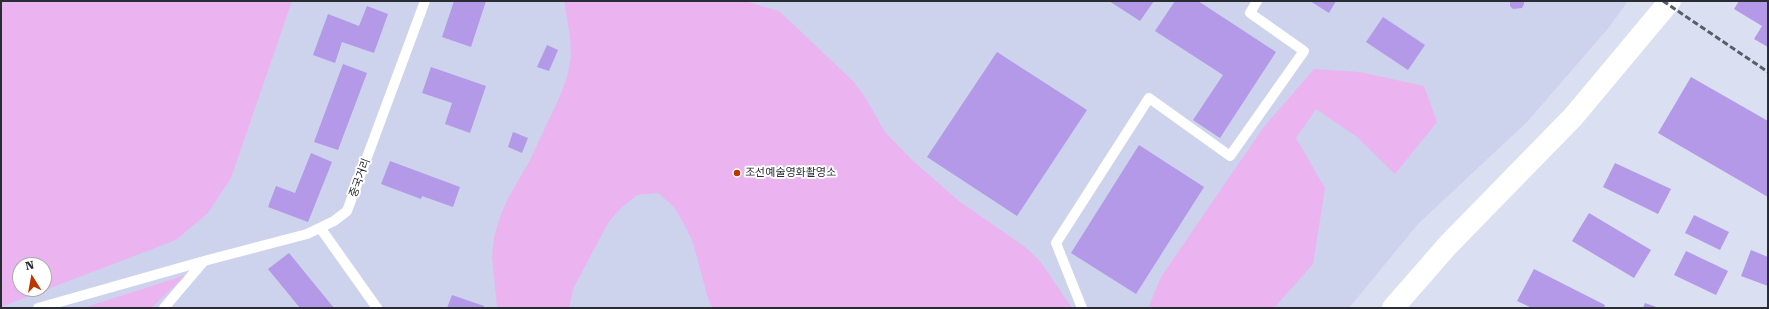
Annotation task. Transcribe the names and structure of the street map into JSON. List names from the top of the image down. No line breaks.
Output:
{"streets":{"lane":["중국거리"]},"places":["조선예술영화촬영소"],"north":"top"}
